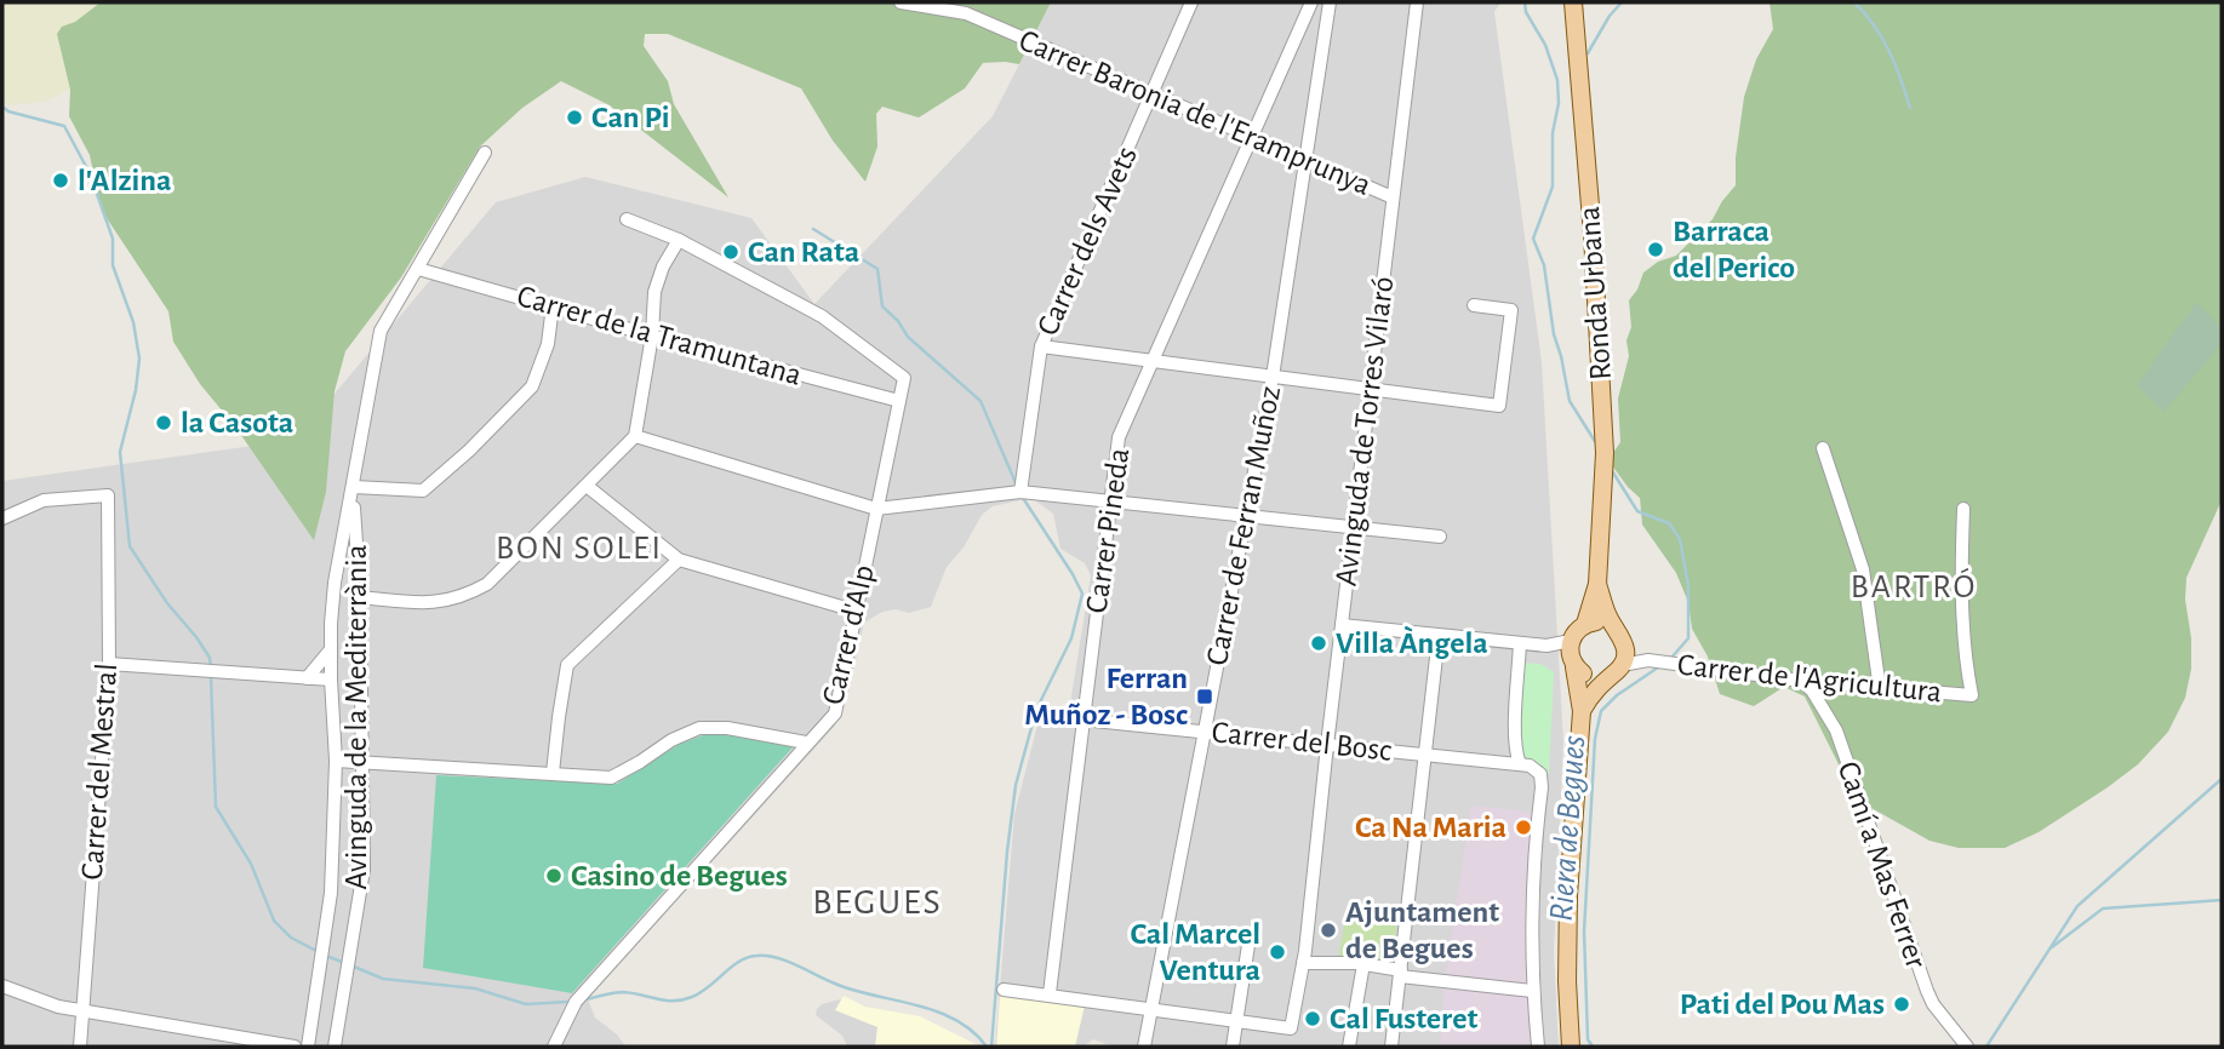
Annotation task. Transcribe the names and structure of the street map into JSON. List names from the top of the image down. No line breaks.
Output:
{"streets":{"main road":["Ronda Urbana"],"street":["Carrer Baronia de l'Eramprunya","Carrer dels Avets","Carrer de la Tramuntana","Avinguda de Torres Vilaró","Carrer de Ferran Muñoz","Carrer Pineda","Carrer d'Alp","Carrer de l'Agricultura","Avinguda de la Mediterrània","Carrer del Bosc","Carrer del Mestral","Camí a Mas Ferrer"]},"crossings":[["Carrer Baronia de l'Eramprunya","Carrer dels Avets"],["Carrer Baronia de l'Eramprunya","Avinguda de Torres Vilaró"],["Carrer Baronia de l'Eramprunya","Carrer de Ferran Muñoz"],["Carrer Baronia de l'Eramprunya","Carrer Pineda"],["Ronda Urbana","Carrer de l'Agricultura"],["Carrer de la Tramuntana","Carrer d'Alp"],["Carrer de la Tramuntana","Avinguda de la Mediterrània"],["Avinguda de Torres Vilaró","Carrer del Bosc"],["Carrer de Ferran Muñoz","Carrer del Bosc"],["Carrer Pineda","Carrer del Bosc"],["Carrer de l'Agricultura","Camí a Mas Ferrer"]],"districts":["BON SOLEI","BARTRÓ","BEGUES"],"water":["Riera de Begues"],"places":{"other":["Can Pi","l'Alzina","Barraca del Perico","Can Rata","la Casota","Villa Àngela","Ca Na Maria","Casino de Begues","Ajuntament de Begues","Cal Marcel Ventura","Pati del Pou Mas","Cal Fusteret"],"transit":["Ferran Muñoz - Bosc"]}}
